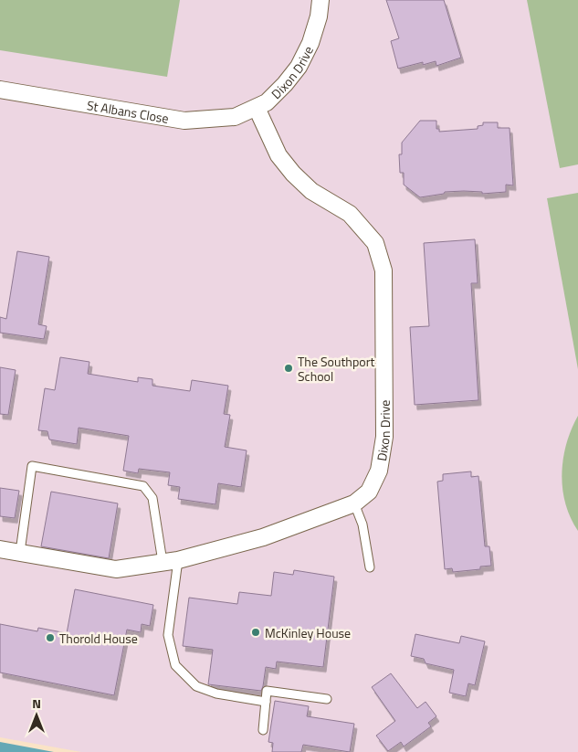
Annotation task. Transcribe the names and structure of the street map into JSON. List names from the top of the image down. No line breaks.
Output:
{"streets":{"street":["Dixon Drive","St Albans Close"]},"crossings":[["Dixon Drive","St Albans Close"]],"places":["The Southport School","McKinley House","Thorold House"],"north":"top"}
